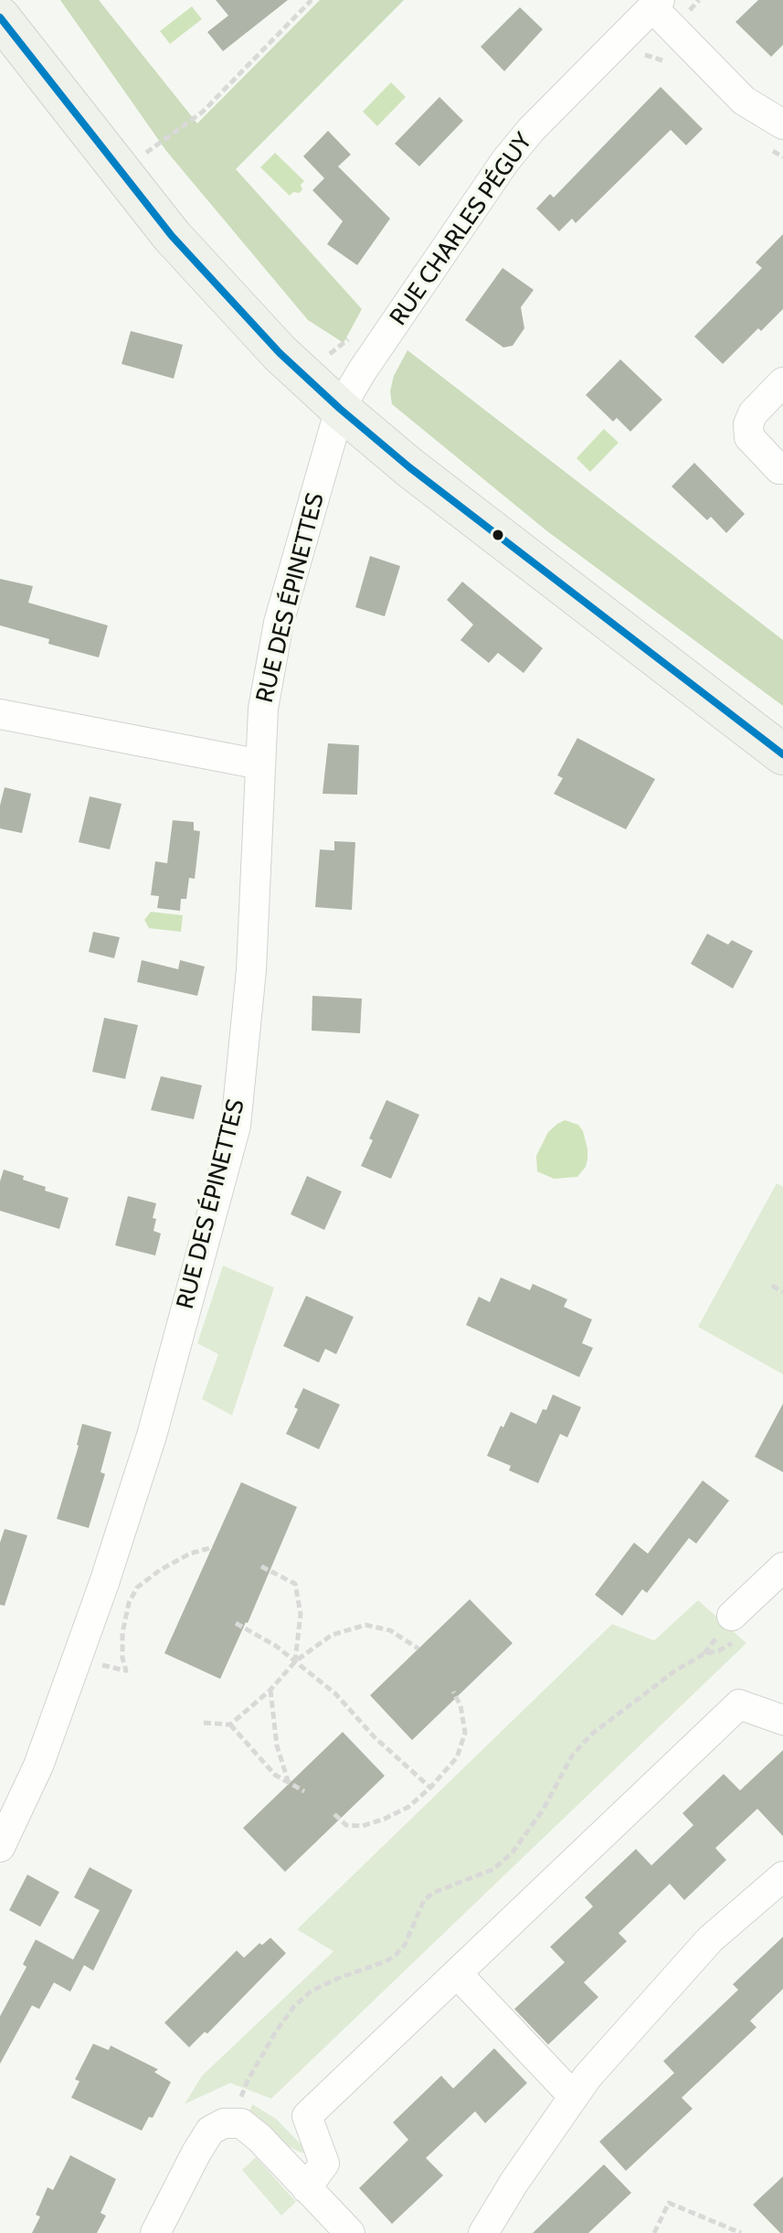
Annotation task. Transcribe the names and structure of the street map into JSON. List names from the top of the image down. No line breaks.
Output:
{"streets":{"street":["RUE CHARLES PÉGUY","RUE DES ÉPINETTES"]},"crossings":[["RUE CHARLES PÉGUY","RUE DES ÉPINETTES"]]}
